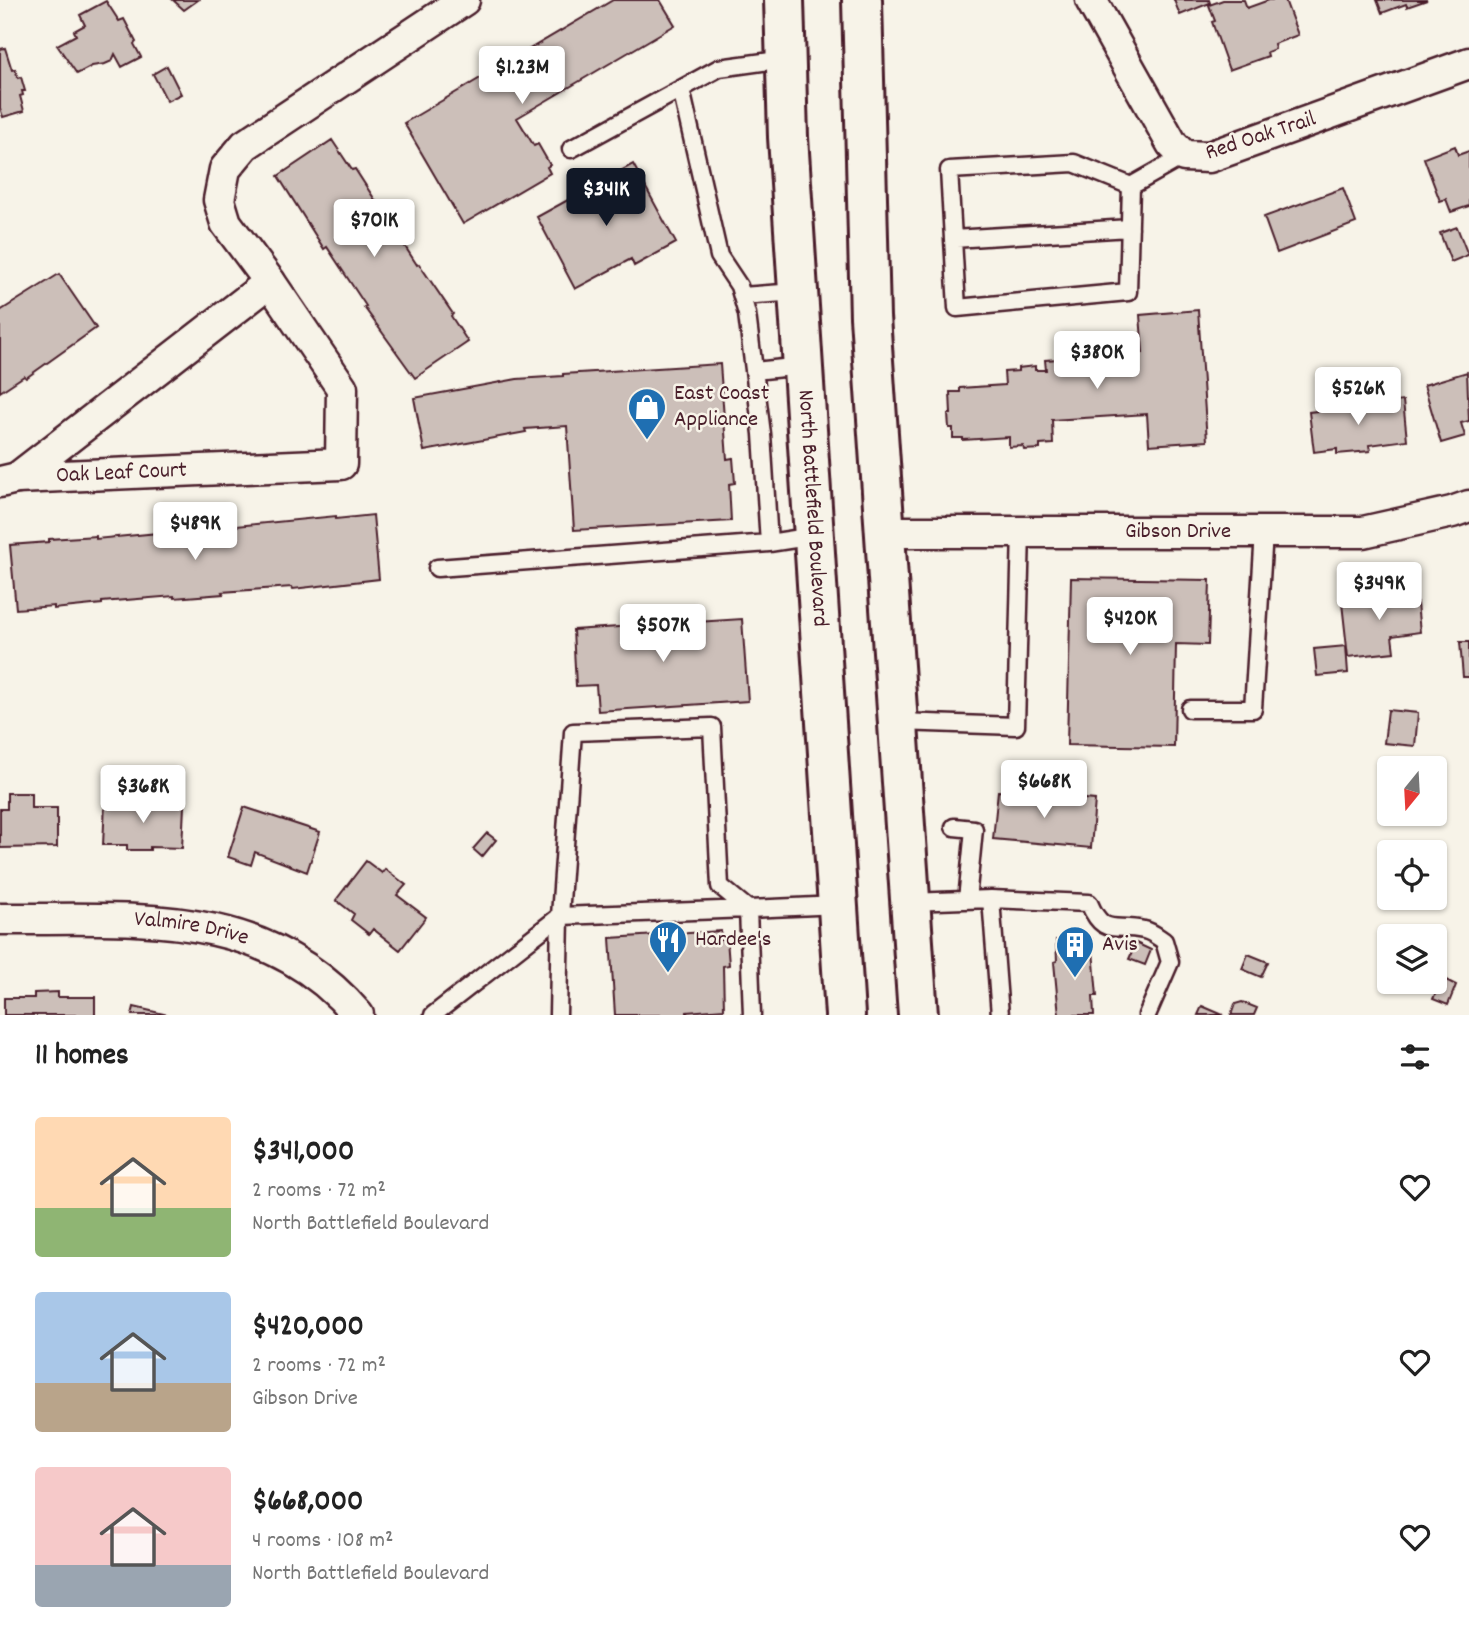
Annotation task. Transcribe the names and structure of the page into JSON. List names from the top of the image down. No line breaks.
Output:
{"streets":{"main road":["North Battlefield Boulevard"],"street":["Red Oak Trail","Oak Leaf Court","Gibson Drive","Valmire Drive"]},"places":{"shop":["East Coast Appliance"],"restaurant":["Hardee's"],"building":["Avis"]},"north":"bottom","page":{"price":["$1.23M","$341K","$701K","$380K","$526K","$489K","$349K","$420K","$507K","$668K","$368K"],"heading":"11 homes","list":[{"name":"$341,000","note":"2 rooms · 72 m² · North Battlefield Boulevard"},{"name":"$420,000","note":"2 rooms · 72 m² · Gibson Drive"},{"name":"$668,000","note":"4 rooms · 108 m² · North Battlefield Boulevard"}]}}
